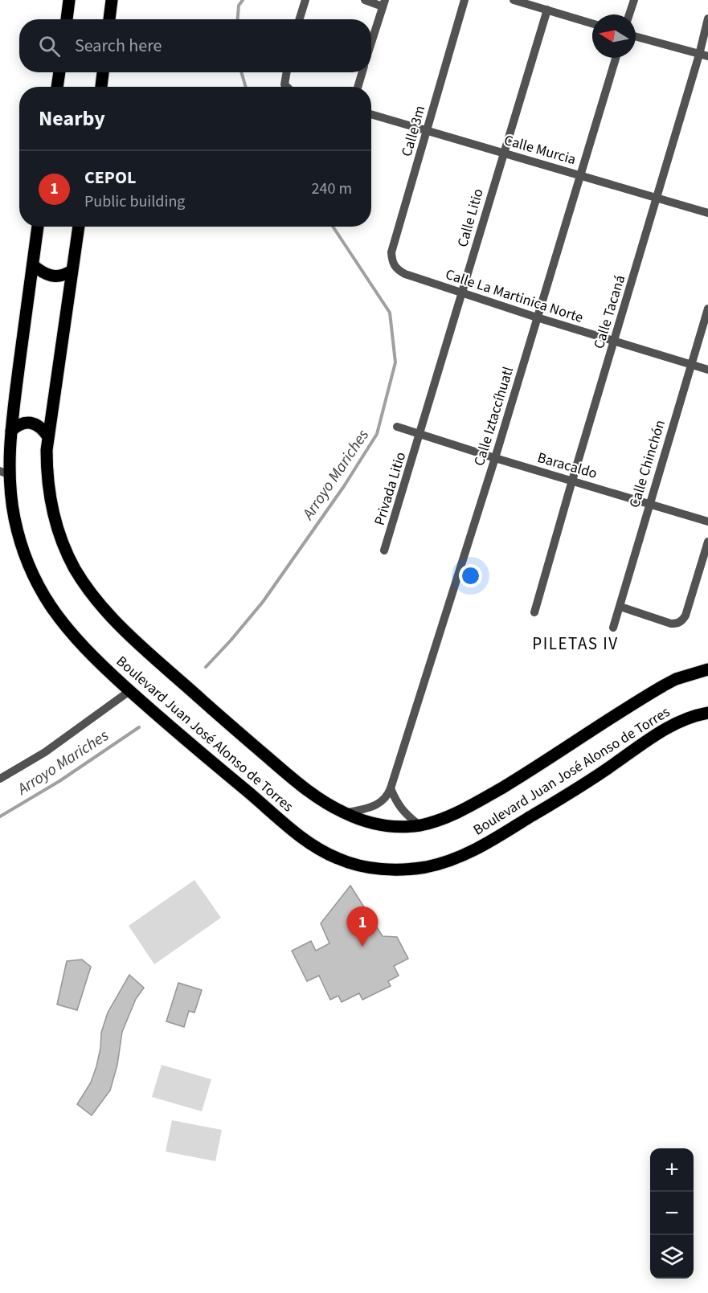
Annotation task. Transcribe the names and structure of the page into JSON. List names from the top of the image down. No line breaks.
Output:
{"streets":{"main road":["Boulevard Juan José Alonso de Torres"],"street":["Calle 3m","Calle Murcia","Calle Litio","Calle La Martinica Norte","Calle Tacaná","Calle Iztaccíhuatl","Calle Chinchón","Baracaldo","Privada Litio"]},"crossings":[["Calle 3m","Calle Murcia"],["Calle 3m","Calle La Martinica Norte"],["Calle Murcia","Calle Litio"],["Calle Murcia","Calle Tacaná"],["Calle Murcia","Calle Iztaccíhuatl"],["Calle Litio","Calle La Martinica Norte"],["Calle Litio","Baracaldo"],["Calle Litio","Privada Litio"],["Calle La Martinica Norte","Calle Tacaná"],["Calle La Martinica Norte","Calle Iztaccíhuatl"],["Calle La Martinica Norte","Calle Chinchón"],["Calle Tacaná","Baracaldo"],["Calle Iztaccíhuatl","Baracaldo"],["Calle Iztaccíhuatl","Boulevard Juan José Alonso de Torres"],["Calle Chinchón","Baracaldo"],["Baracaldo","Privada Litio"]],"districts":["PILETAS IV"],"water":["Arroyo Mariches"],"north":"left","page":{"search":"Search here","heading":"Nearby","list":[{"mark":"1","name":"CEPOL","note":"Public building","value":"240 m"}],"pins":"1","map_buttons":["+","−"]}}
